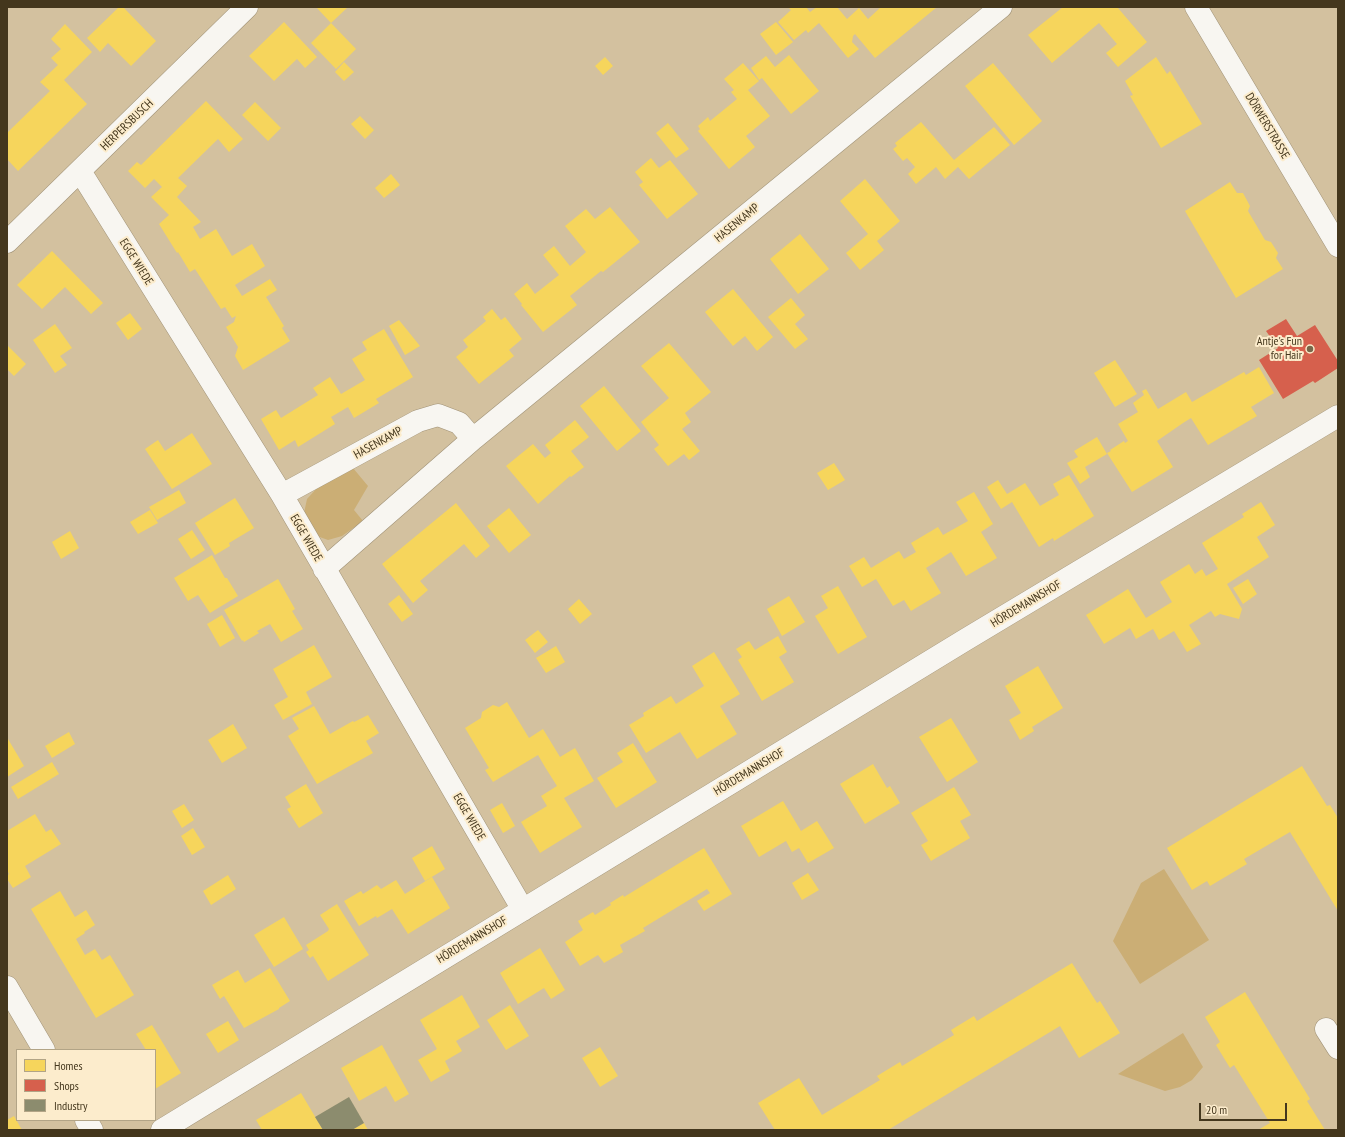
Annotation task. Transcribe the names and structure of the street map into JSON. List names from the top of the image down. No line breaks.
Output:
{"streets":{"street":["HERPERSBUSCH","DÖRWERSTRASSE","HASENKAMP","EGGE WIEDE","HÖRDEMANNSHOF"]},"crossings":[["HERPERSBUSCH","EGGE WIEDE"],["HASENKAMP","EGGE WIEDE"],["EGGE WIEDE","HÖRDEMANNSHOF"]],"places":["Antje's Fun for Hair"],"legend":["Homes","Shops","Industry"],"scale_bar":"20 m"}
